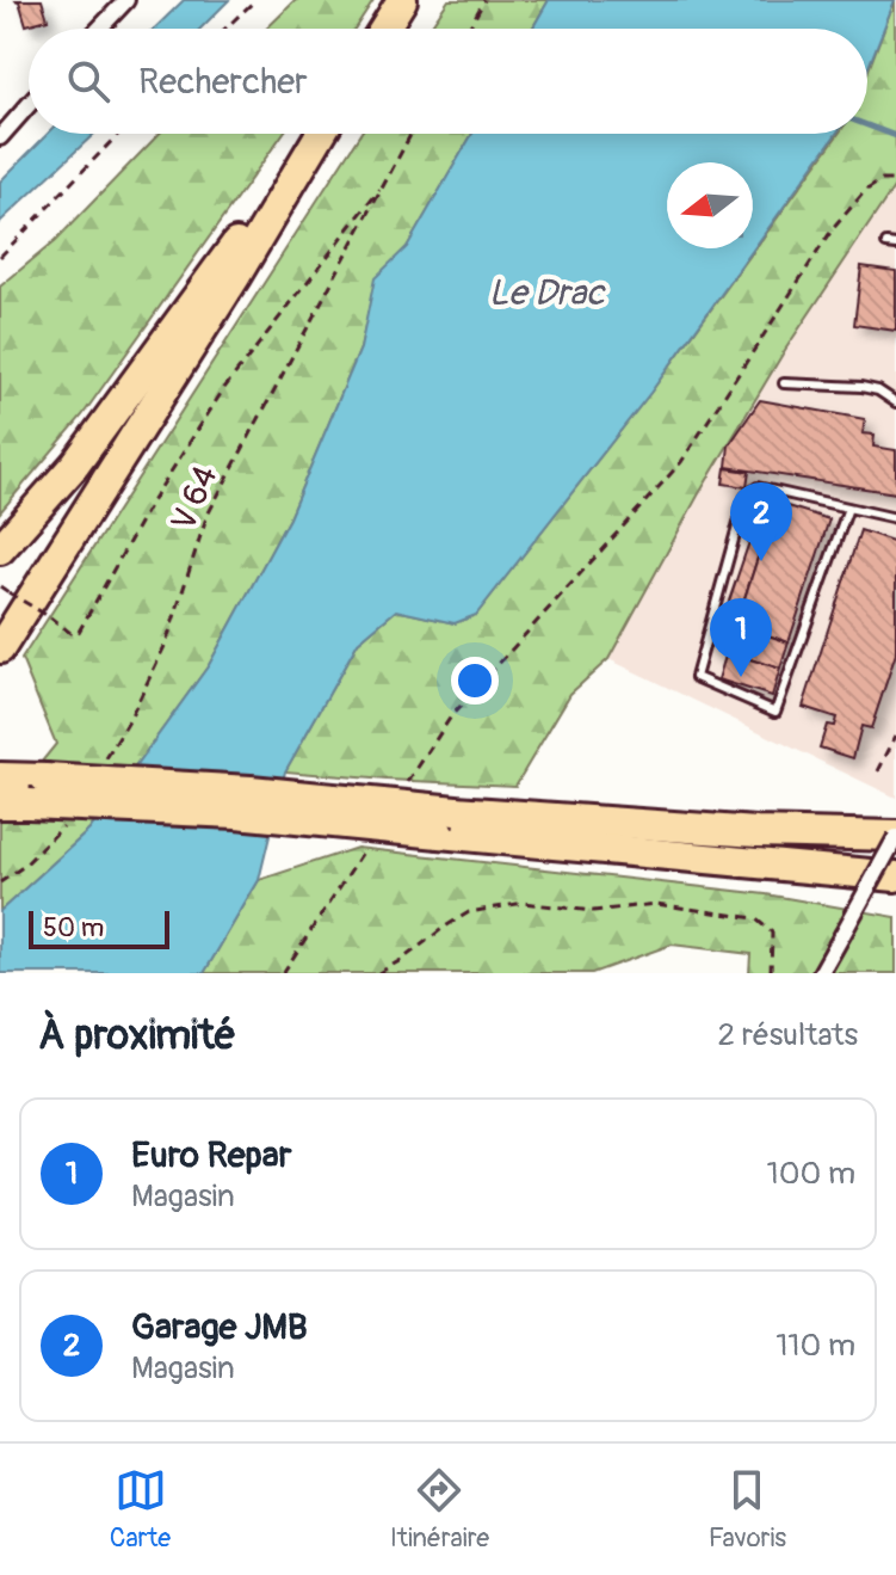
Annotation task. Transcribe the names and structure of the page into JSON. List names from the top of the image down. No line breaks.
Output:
{"streets":{"path":["V 64"]},"water":["Le Drac"],"scale_bar":"50 m","north":"left","page":{"search":"Rechercher","pins":["2","1"],"scale":"50 m","heading":["À proximité","2 résultats"],"list":[{"mark":"1","name":"Euro Repar","note":"Magasin","value":"100 m"},{"mark":"2","name":"Garage JMB","note":"Magasin","value":"110 m"}],"nav":["Carte","Itinéraire","Favoris"]}}
